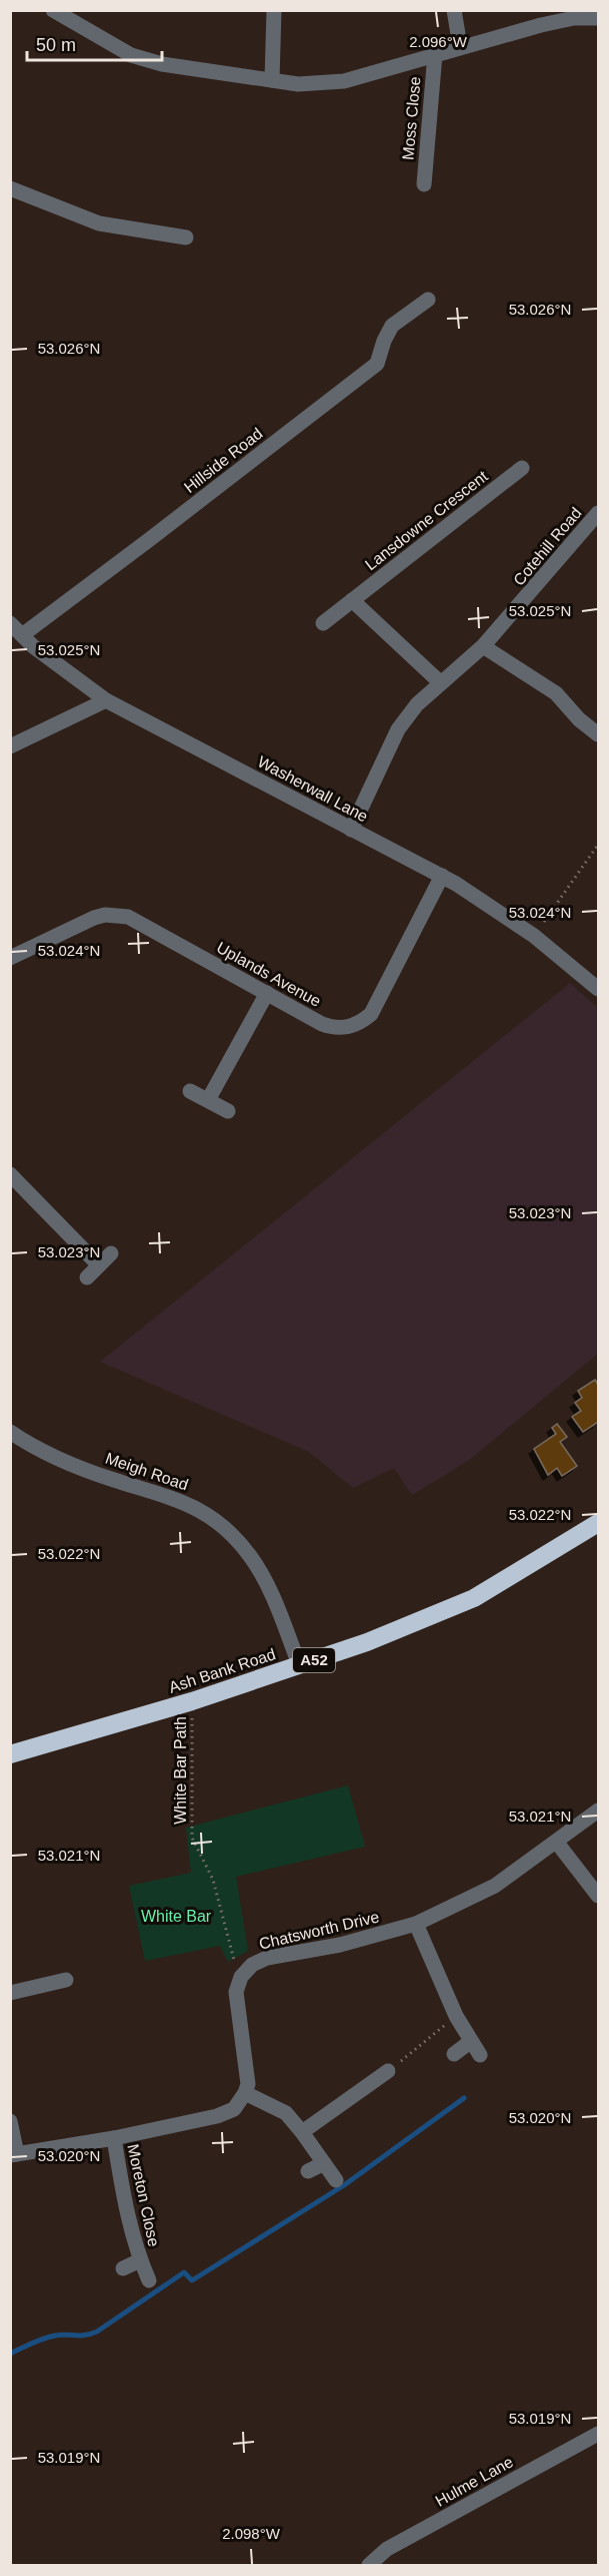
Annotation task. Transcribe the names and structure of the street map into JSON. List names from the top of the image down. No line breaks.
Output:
{"streets":{"highway":["A52","Ash Bank Road"],"street":["Moss Close","Hillside Road","Lansdowne Crescent","Cotehill Road","Washerwall Lane","Uplands Avenue","Meigh Road","Chatsworth Drive","Moreton Close","Hulme Lane"],"path":["White Bar Path"]},"crossings":[["Hillside Road","Washerwall Lane"],["Cotehill Road","Washerwall Lane"],["Washerwall Lane","Uplands Avenue"],["Meigh Road","Ash Bank Road"],["Ash Bank Road","White Bar Path"],["White Bar Path","Chatsworth Drive"]],"parks":["White Bar"],"scale_bar":"50 m","coordinates":["2.096°W","53.026°N","53.025°N","53.024°N","53.023°N","53.022°N","53.021°N","53.020°N","53.019°N","2.098°W"]}
